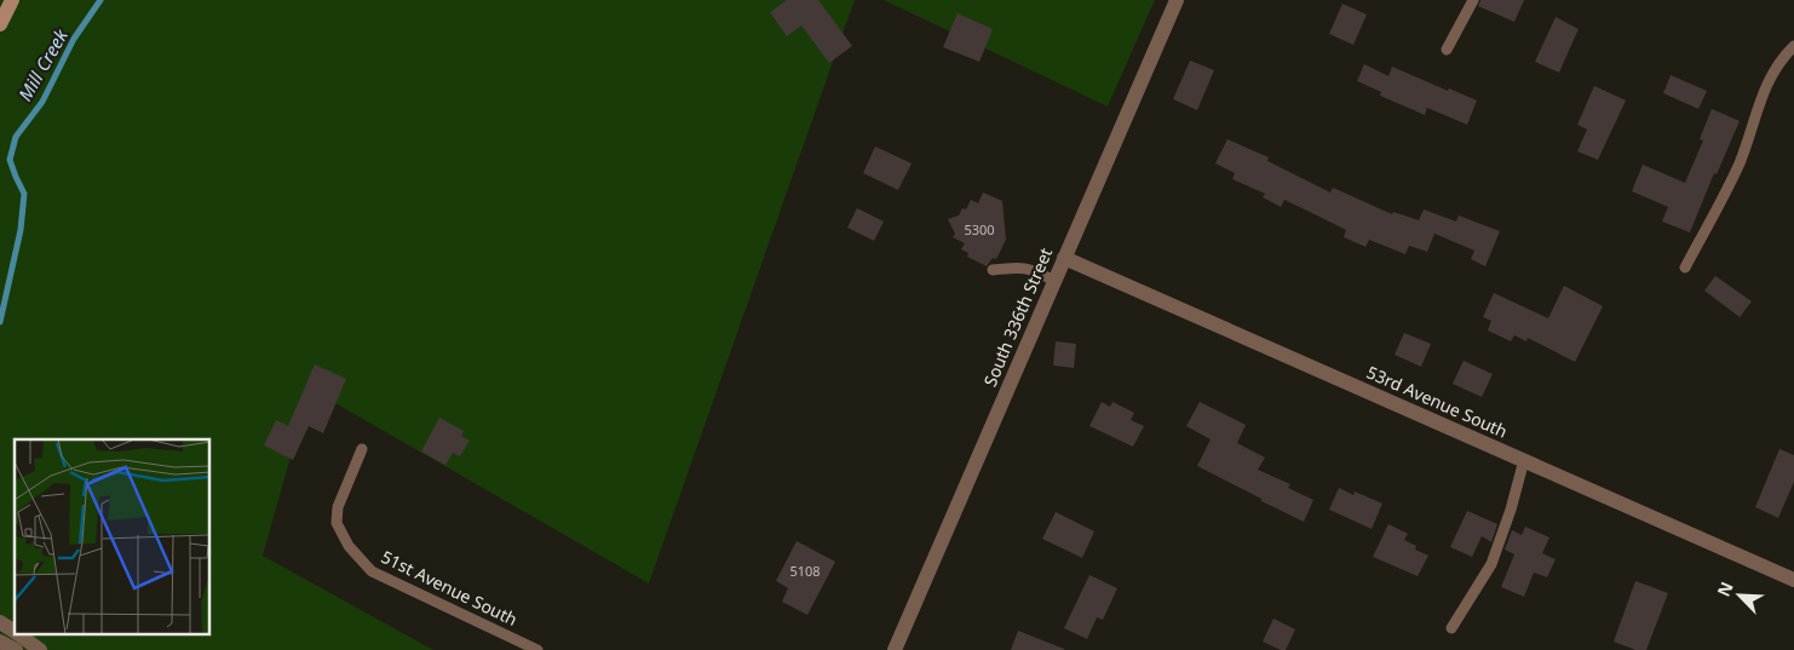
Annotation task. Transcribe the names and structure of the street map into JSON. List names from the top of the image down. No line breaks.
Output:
{"streets":{"street":["South 336th Street","53rd Avenue South"],"lane":["51st Avenue South"]},"crossings":[["South 336th Street","53rd Avenue South"]],"water":["Mill Creek"],"house_numbers":["5300","5108"],"north":"top left"}
